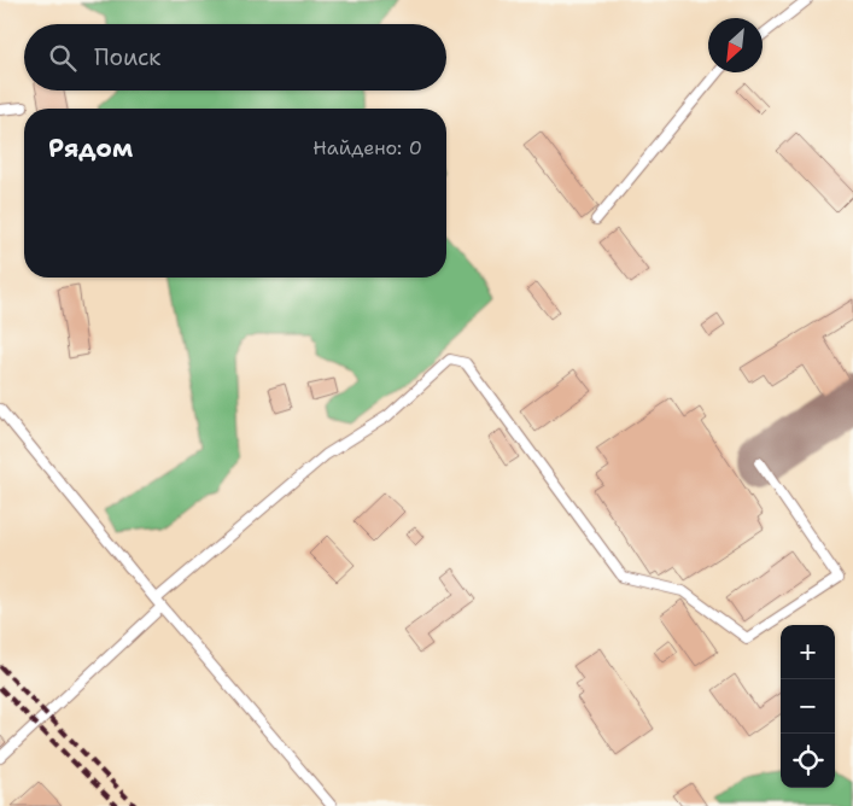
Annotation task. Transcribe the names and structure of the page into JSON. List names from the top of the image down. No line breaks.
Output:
{"north":"bottom left","page":{"search":"Поиск","heading":["Рядом","Найдено: 0"],"map_buttons":["+","−"]}}
